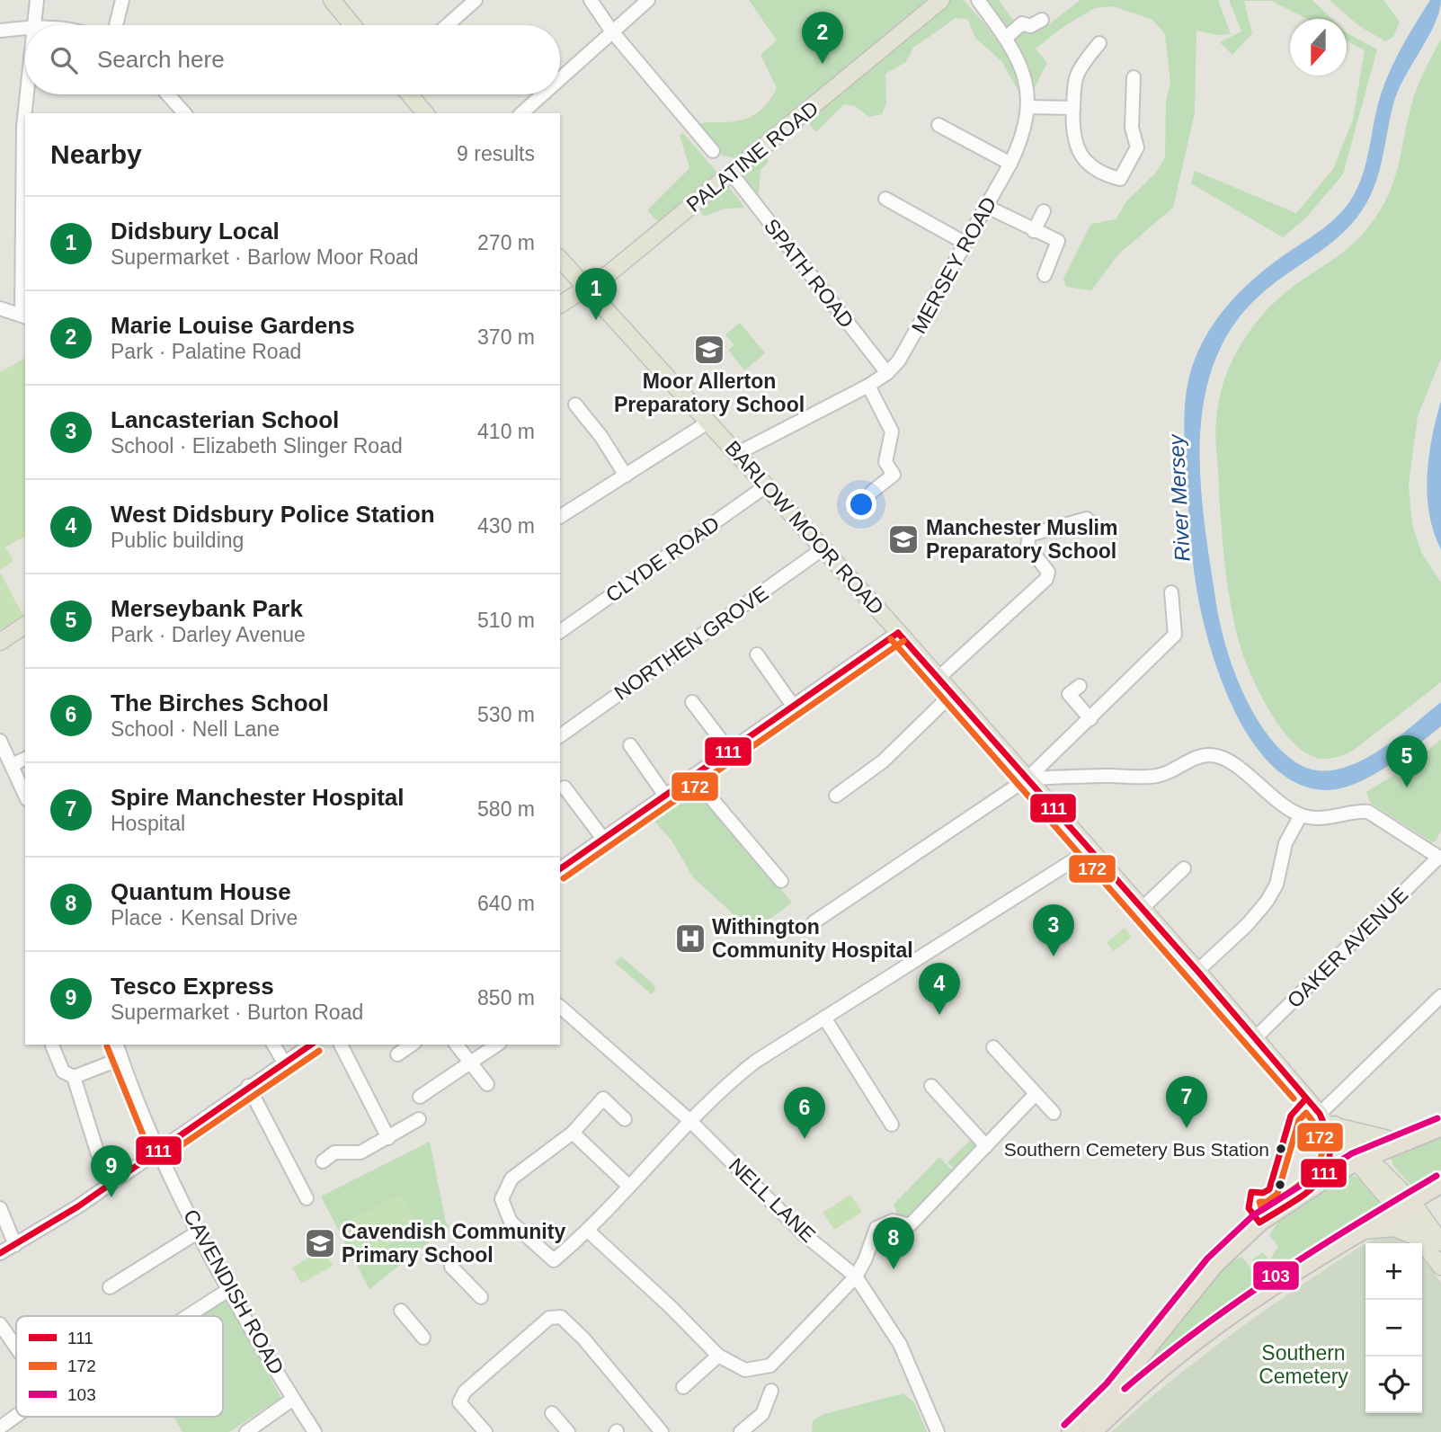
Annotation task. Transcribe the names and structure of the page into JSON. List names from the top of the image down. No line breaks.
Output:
{"streets":{"main road":["PALATINE ROAD","BARLOW MOOR ROAD"],"street":["MERSEY ROAD","SPATH ROAD","CLYDE ROAD","NORTHEN GROVE","OAKER AVENUE","NELL LANE","CAVENDISH ROAD"]},"crossings":[["PALATINE ROAD","SPATH ROAD"],["PALATINE ROAD","BARLOW MOOR ROAD"],["MERSEY ROAD","SPATH ROAD"],["MERSEY ROAD","BARLOW MOOR ROAD"],["BARLOW MOOR ROAD","CLYDE ROAD"],["BARLOW MOOR ROAD","NORTHEN GROVE"],["BARLOW MOOR ROAD","OAKER AVENUE"]],"water":["River Mersey"],"parks":["Southern Cemetery"],"places":{"school or university":["Moor Allerton Preparatory School","Manchester Muslim Preparatory School","Cavendish Community Primary School"],"hospital":["Withington Community Hospital"],"other":["Southern Cemetery Bus Station"]},"lines":["transit line 111","transit line 172","transit line 103"],"legend":["111","172","103"],"north":"bottom","page":{"pins":["2","1","5","3","4","7","6","9","8"],"search":"Search here","heading":["Nearby","9 results"],"list":[{"mark":"1","name":"Didsbury Local","note":"Supermarket · Barlow Moor Road","value":"270 m"},{"mark":"2","name":"Marie Louise Gardens","note":"Park · Palatine Road","value":"370 m"},{"mark":"3","name":"Lancasterian School","note":"School · Elizabeth Slinger Road","value":"410 m"},{"mark":"4","name":"West Didsbury Police Station","note":"Public building","value":"430 m"},{"mark":"5","name":"Merseybank Park","note":"Park · Darley Avenue","value":"510 m"},{"mark":"6","name":"The Birches School","note":"School · Nell Lane","value":"530 m"},{"mark":"7","name":"Spire Manchester Hospital","note":"Hospital","value":"580 m"},{"mark":"8","name":"Quantum House","note":"Place · Kensal Drive","value":"640 m"},{"mark":"9","name":"Tesco Express","note":"Supermarket · Burton Road","value":"850 m"}],"map_buttons":["+","−"]}}
